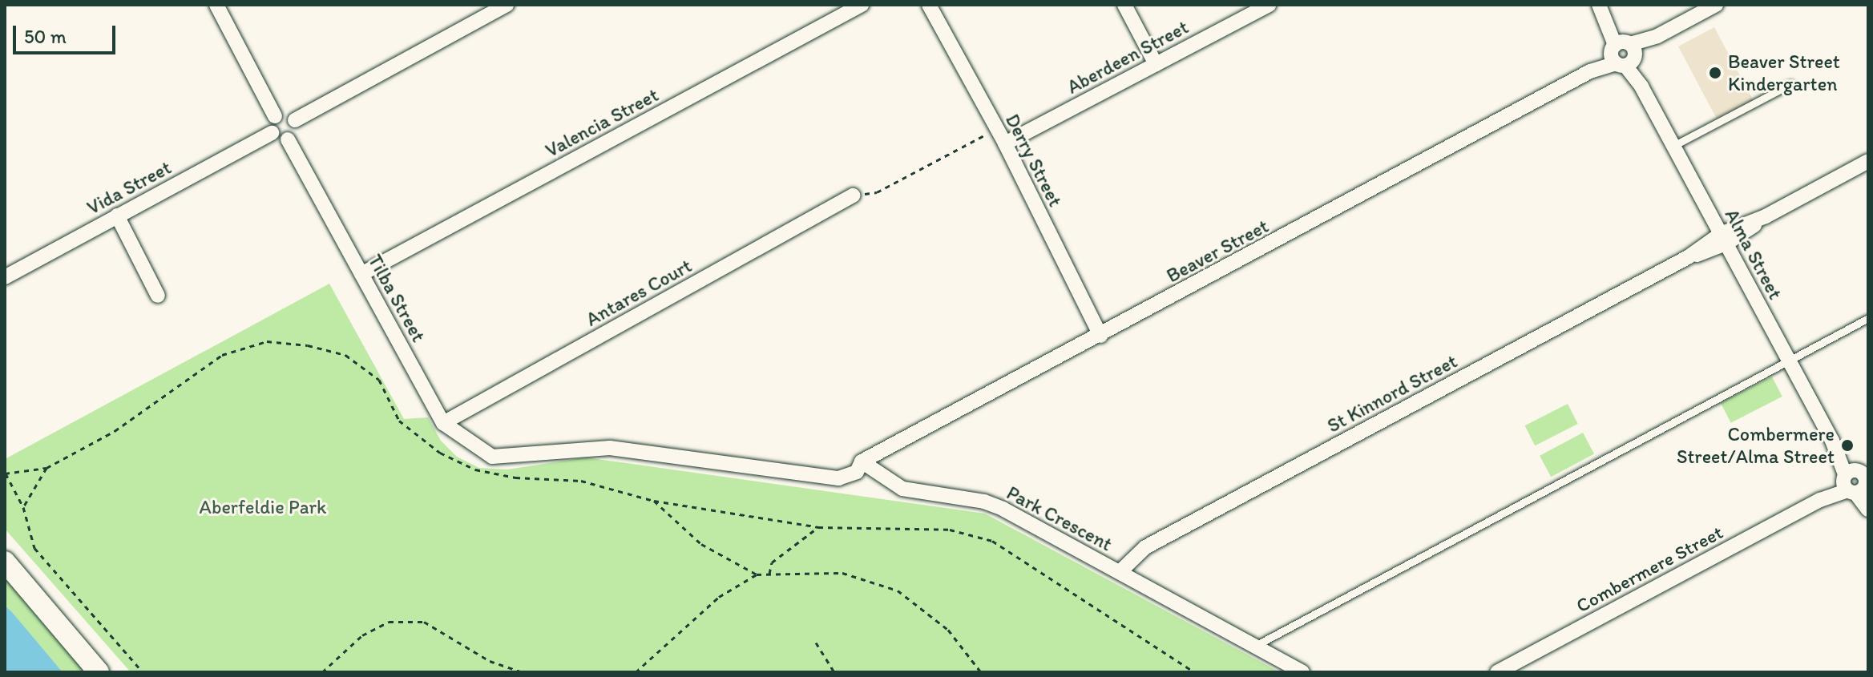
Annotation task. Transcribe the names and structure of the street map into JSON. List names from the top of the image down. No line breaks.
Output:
{"streets":{"street":["Aberdeen Street","Valencia Street","Derry Street","Vida Street","Beaver Street","Alma Street","Antares Court","Tilba Street","St Kinnord Street","Park Crescent","Combermere Street"]},"crossings":[["Aberdeen Street","Derry Street"],["Valencia Street","Tilba Street"],["Derry Street","Beaver Street"],["Vida Street","Tilba Street"],["Beaver Street","Alma Street"],["Beaver Street","Tilba Street"],["Beaver Street","Park Crescent"],["Alma Street","St Kinnord Street"],["Alma Street","Combermere Street"],["Antares Court","Tilba Street"],["Tilba Street","Park Crescent"],["St Kinnord Street","Park Crescent"]],"parks":["Aberfeldie Park"],"places":["Beaver Street Kindergarten","Combermere Street/Alma Street"],"scale_bar":"50 m"}
